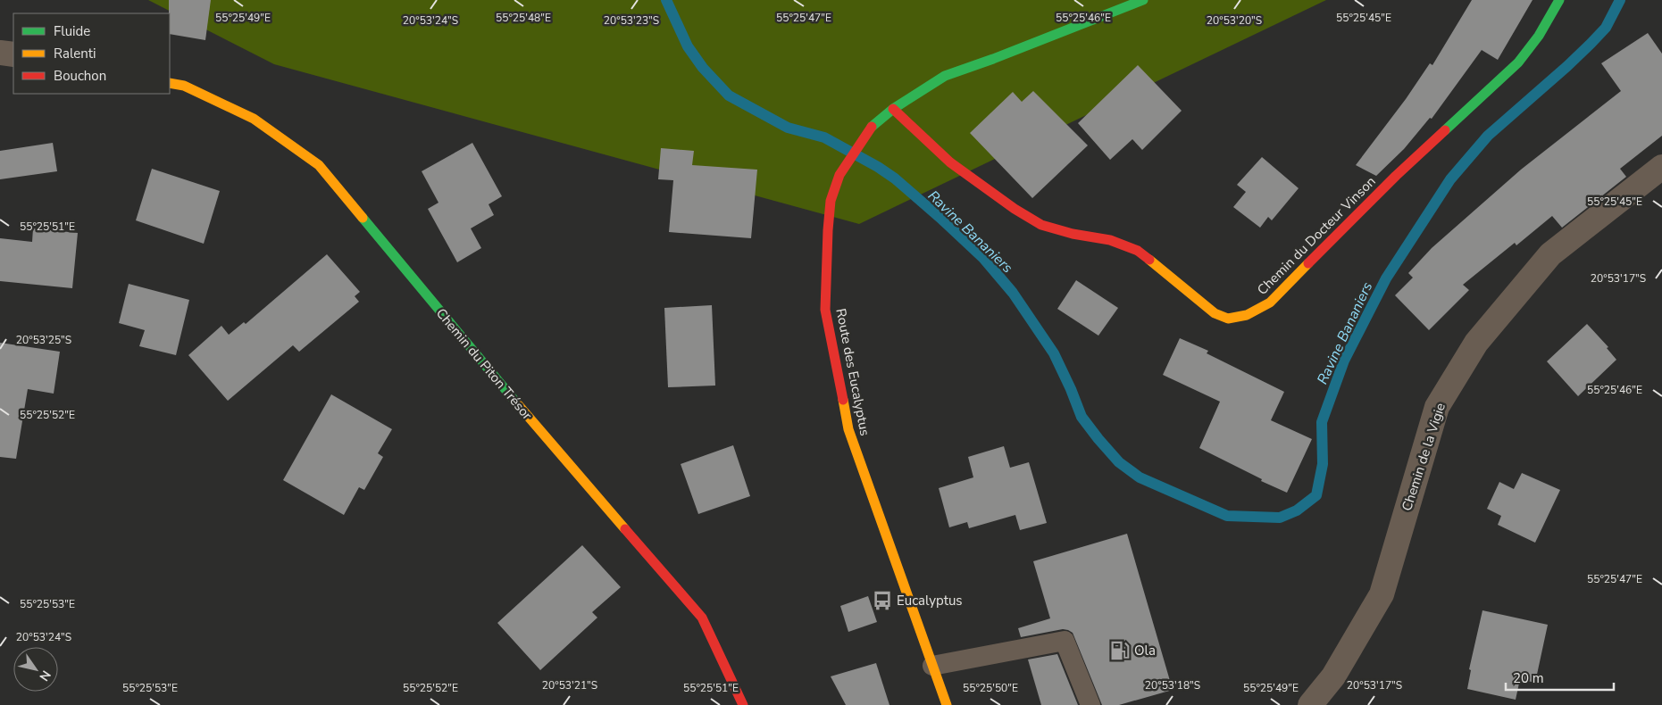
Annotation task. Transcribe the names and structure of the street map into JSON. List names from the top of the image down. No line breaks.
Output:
{"streets":{"street":["Chemin du Docteur Vinson","Chemin du Piton Trésor","Route des Eucalyptus","Chemin de la Vigie"]},"crossings":[["Chemin du Docteur Vinson","Route des Eucalyptus"]],"water":["Ravine Bananiers"],"places":{"bus stop":["Eucalyptus"],"fuel station":["Ola"]},"legend":["Fluide","Ralenti","Bouchon"],"scale_bar":"20 m","north":"bottom right","coordinates":["55°25'47\"E","55°25'46\"E","55°25'45\"E","55°25'49\"E","55°25'48\"E","20°53'24\"S","20°53'23\"S","20°53'20\"S","55°25'51\"E","20°53'17\"S","20°53'25\"S","55°25'52\"E","55°25'53\"E","20°53'21\"S","20°53'18\"S","55°25'50\"E"]}
